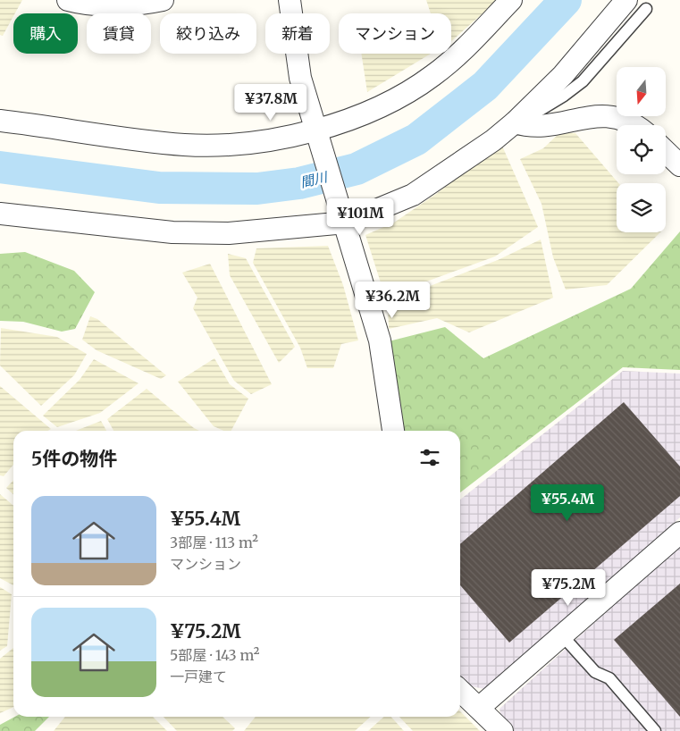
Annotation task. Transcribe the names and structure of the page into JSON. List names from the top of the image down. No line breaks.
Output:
{"water":["間川"],"north":"bottom","page":{"chip":["購入","賃貸","絞り込み","新着","マンション"],"price":["¥37.8M","¥101M","¥36.2M","¥55.4M","¥75.2M"],"heading":"5件の物件","list":[{"name":"¥55.4M","note":"3部屋 · 113 m² · マンション"},{"name":"¥75.2M","note":"5部屋 · 143 m² · 一戸建て"}]}}
